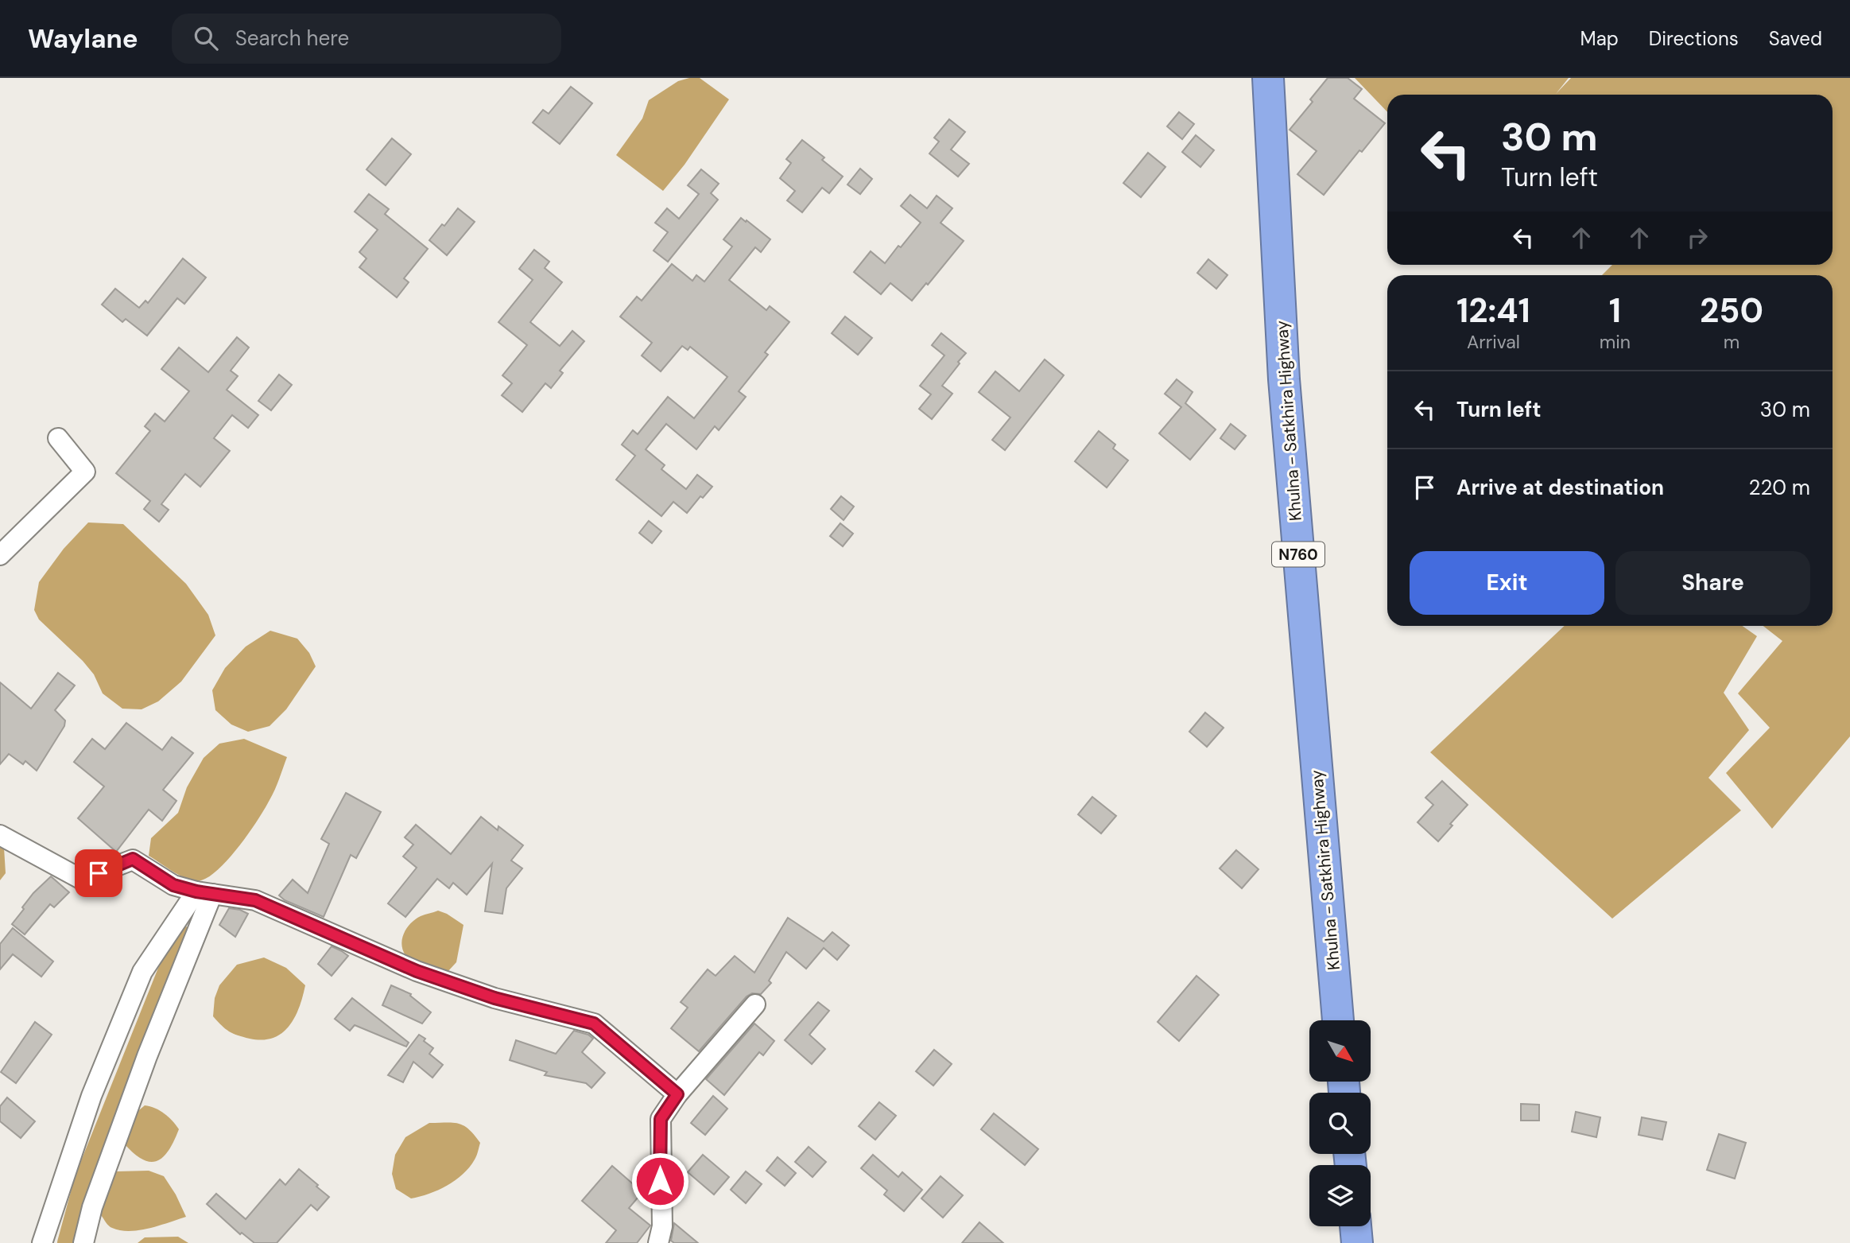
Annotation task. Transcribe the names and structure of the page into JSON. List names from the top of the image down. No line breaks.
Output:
{"streets":{"highway":["Khulna - Satkhira Highway","N760"]},"north":"bottom right","page":{"header":"Waylane","search":"Search here","nav":["Map","Directions","Saved"],"turn":["30 m","Turn left"],"eta":["12:41","Arrival","1","min","250","m"],"list":[{"name":"Turn left","value":"30 m"},{"name":"Arrive at destination","value":"220 m"}],"buttons":["Exit","Share"]}}
